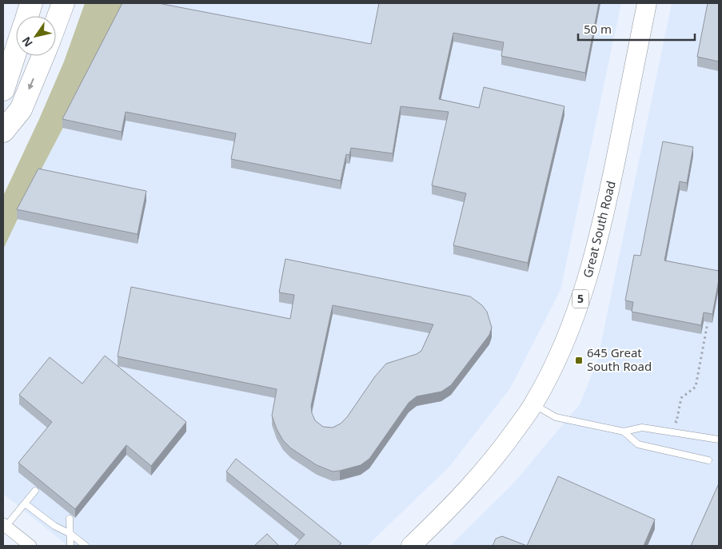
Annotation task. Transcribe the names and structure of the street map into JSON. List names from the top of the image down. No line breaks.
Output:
{"streets":{"main road":["Great South Road","5"]},"places":{"transit":["645 Great South Road"]},"scale_bar":"50 m","north":"bottom left"}
